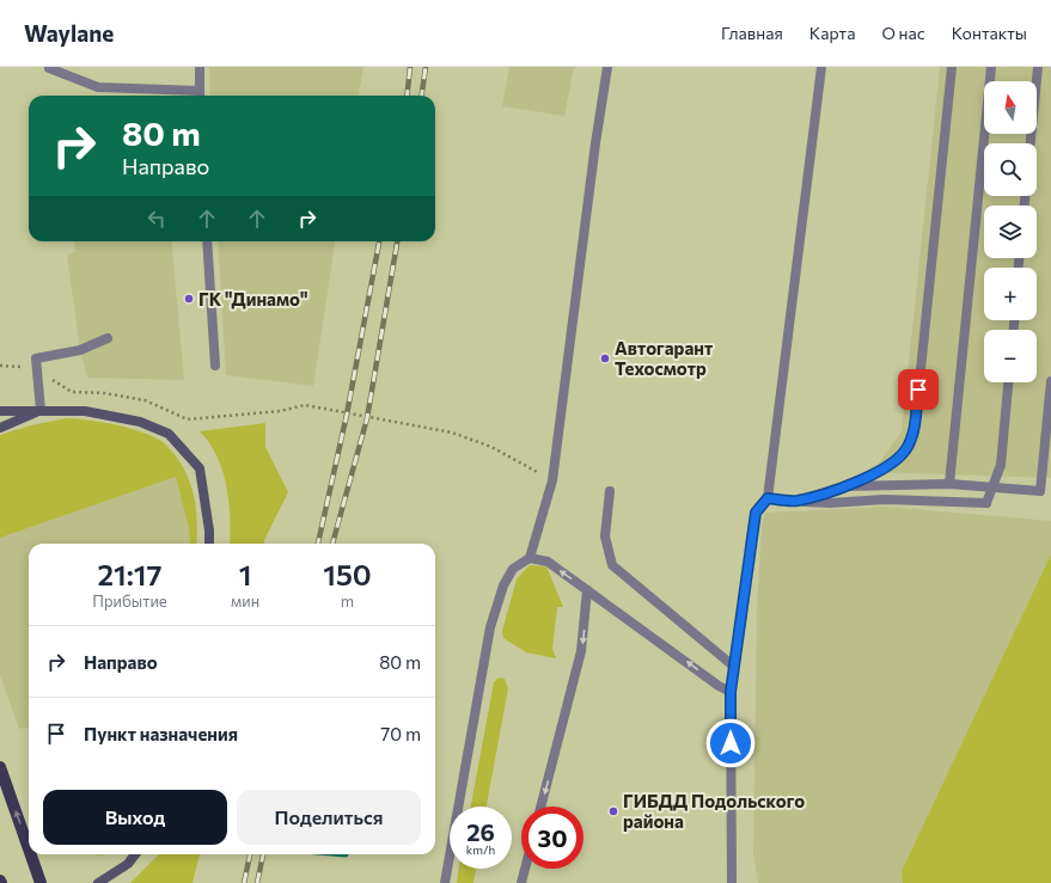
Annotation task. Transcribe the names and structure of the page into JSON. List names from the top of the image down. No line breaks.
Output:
{"places":["ГК \"Динамо\"","Автогарант Техосмотр","ГИБДД Подольского района"],"north":"top","page":{"header":"Waylane","nav":["Главная","Карта","О нас","Контакты"],"map_buttons":["+","−"],"turn":["80 m","Направо"],"eta":["21:17","Прибытие","1","мин","150","m"],"list":[{"name":"Направо","value":"80 m"},{"name":"Пункт назначения","value":"70 m"}],"buttons":["Выход","Поделиться"],"speed":"26 km/h","limit":"30"}}
